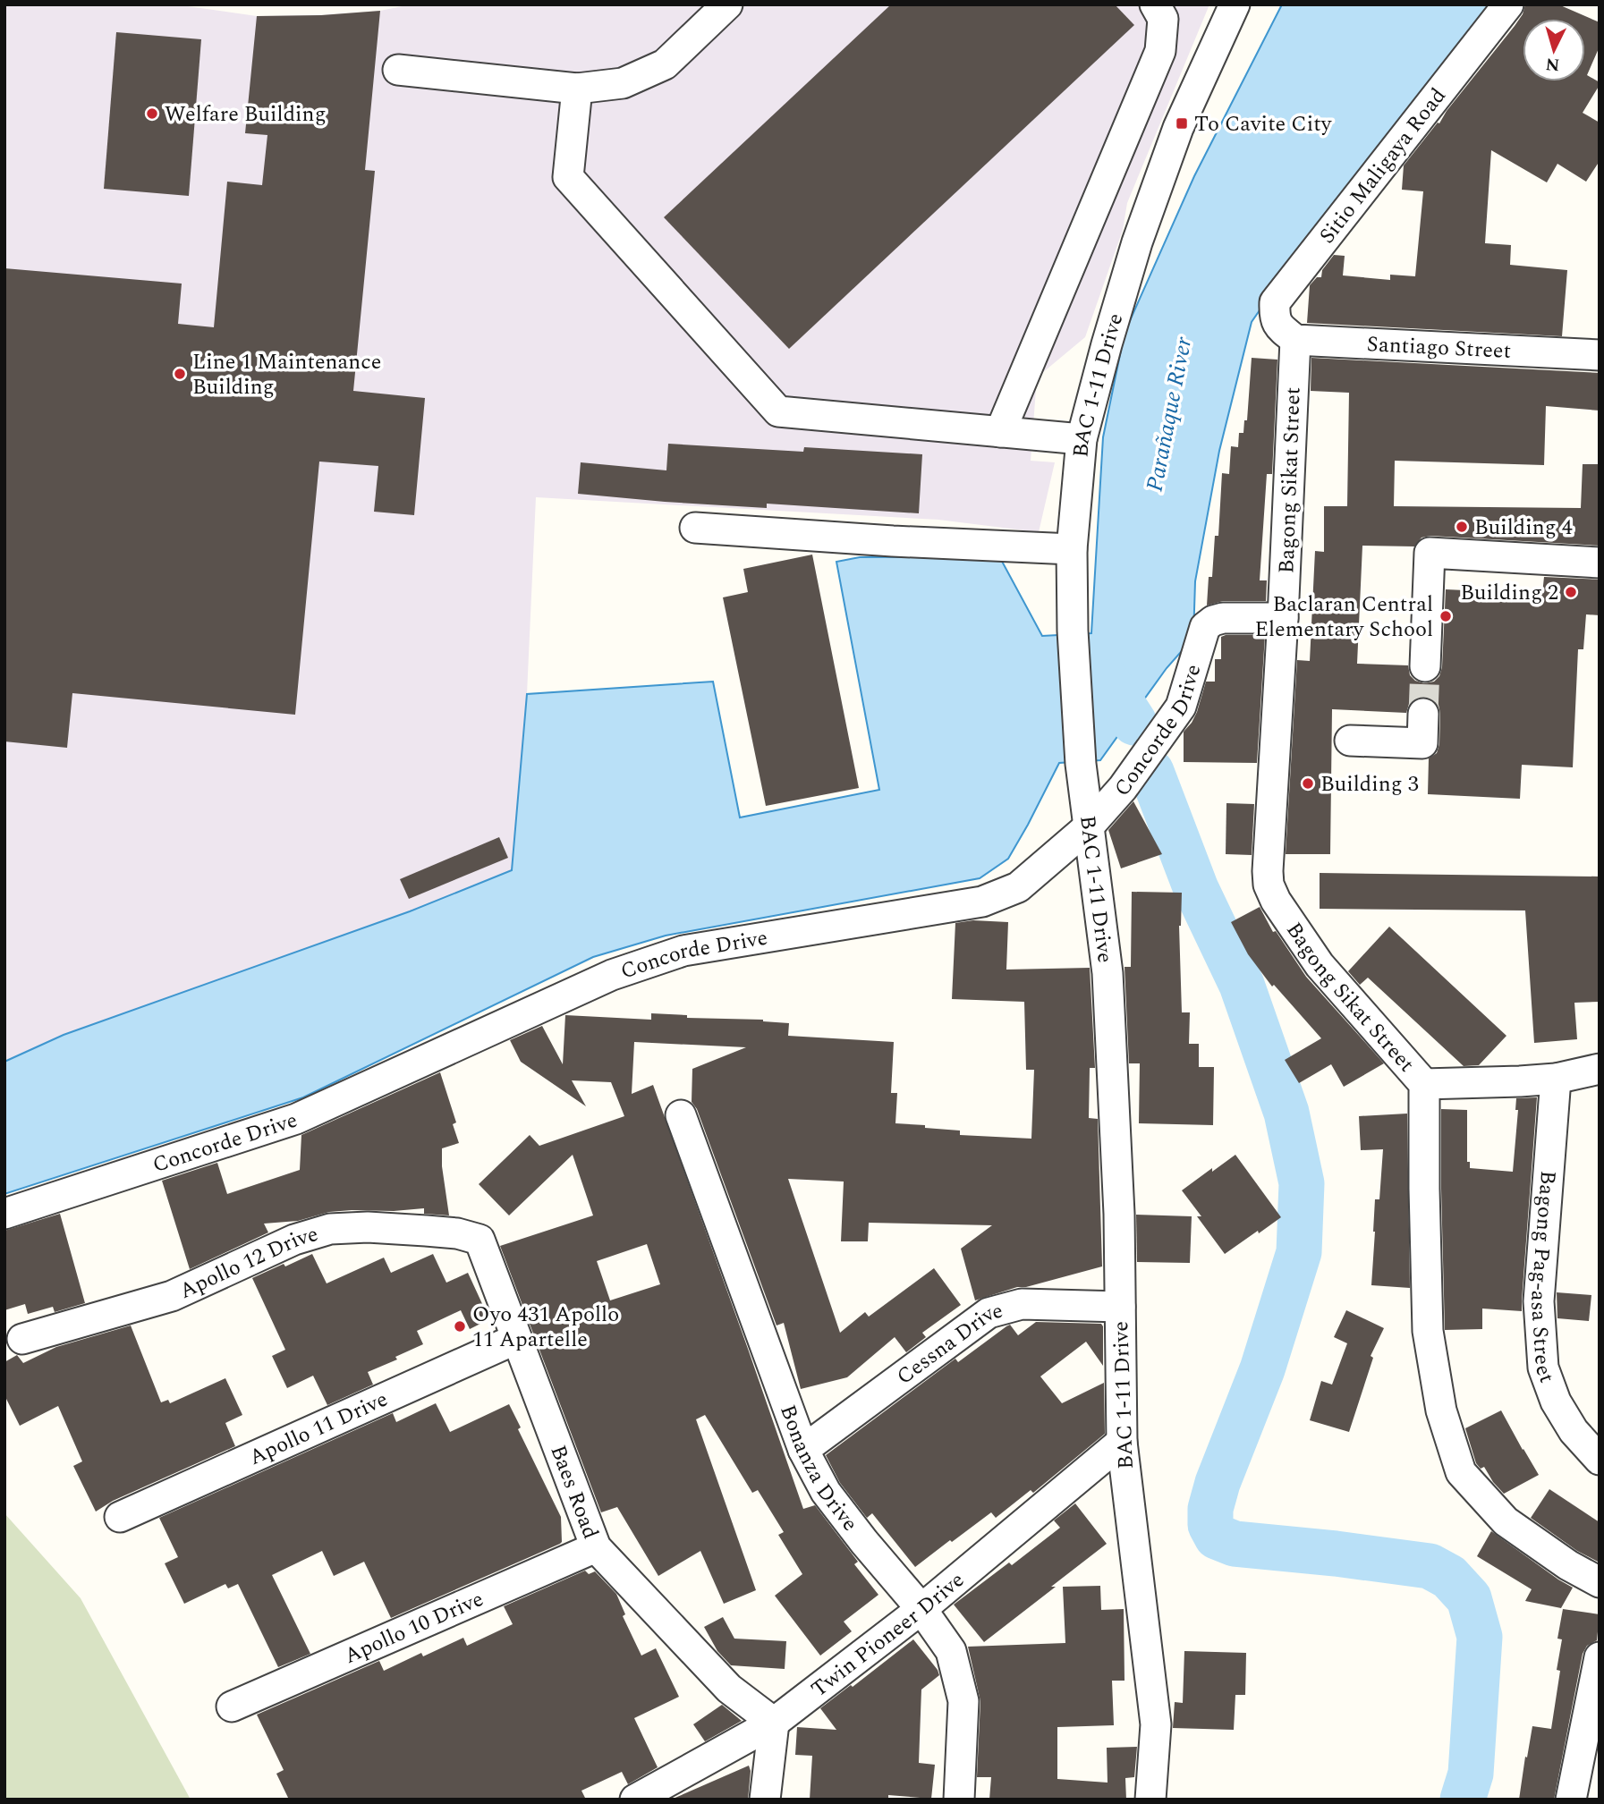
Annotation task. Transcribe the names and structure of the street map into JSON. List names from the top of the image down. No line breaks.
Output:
{"streets":{"street":["Sitio Maligaya Road","Santiago Street","BAC 1-11 Drive","Bagong Sikat Street","Concorde Drive","Apollo 12 Drive","Bagong Pag-asa Street","Cessna Drive","Apollo 11 Drive","Bonanza Drive","Baes Road","Apollo 10 Drive","Twin Pioneer Drive"]},"crossings":[["Sitio Maligaya Road","Santiago Street"],["Sitio Maligaya Road","Bagong Sikat Street"],["Santiago Street","Bagong Sikat Street"],["BAC 1-11 Drive","Concorde Drive"],["BAC 1-11 Drive","Cessna Drive"],["BAC 1-11 Drive","Twin Pioneer Drive"],["Bagong Sikat Street","Concorde Drive"],["Apollo 12 Drive","Baes Road"],["Cessna Drive","Bonanza Drive"],["Apollo 11 Drive","Baes Road"],["Bonanza Drive","Twin Pioneer Drive"],["Baes Road","Apollo 10 Drive"],["Baes Road","Twin Pioneer Drive"]],"water":["Parañaque River"],"places":{"other":["Welfare Building","Line 1 Maintenance Building","Building 4","Building 2","Baclaran Central Elementary School","Building 3","Oyo 431 Apollo 11 Apartelle"],"transit":["To Cavite City"]},"north":"bottom"}
